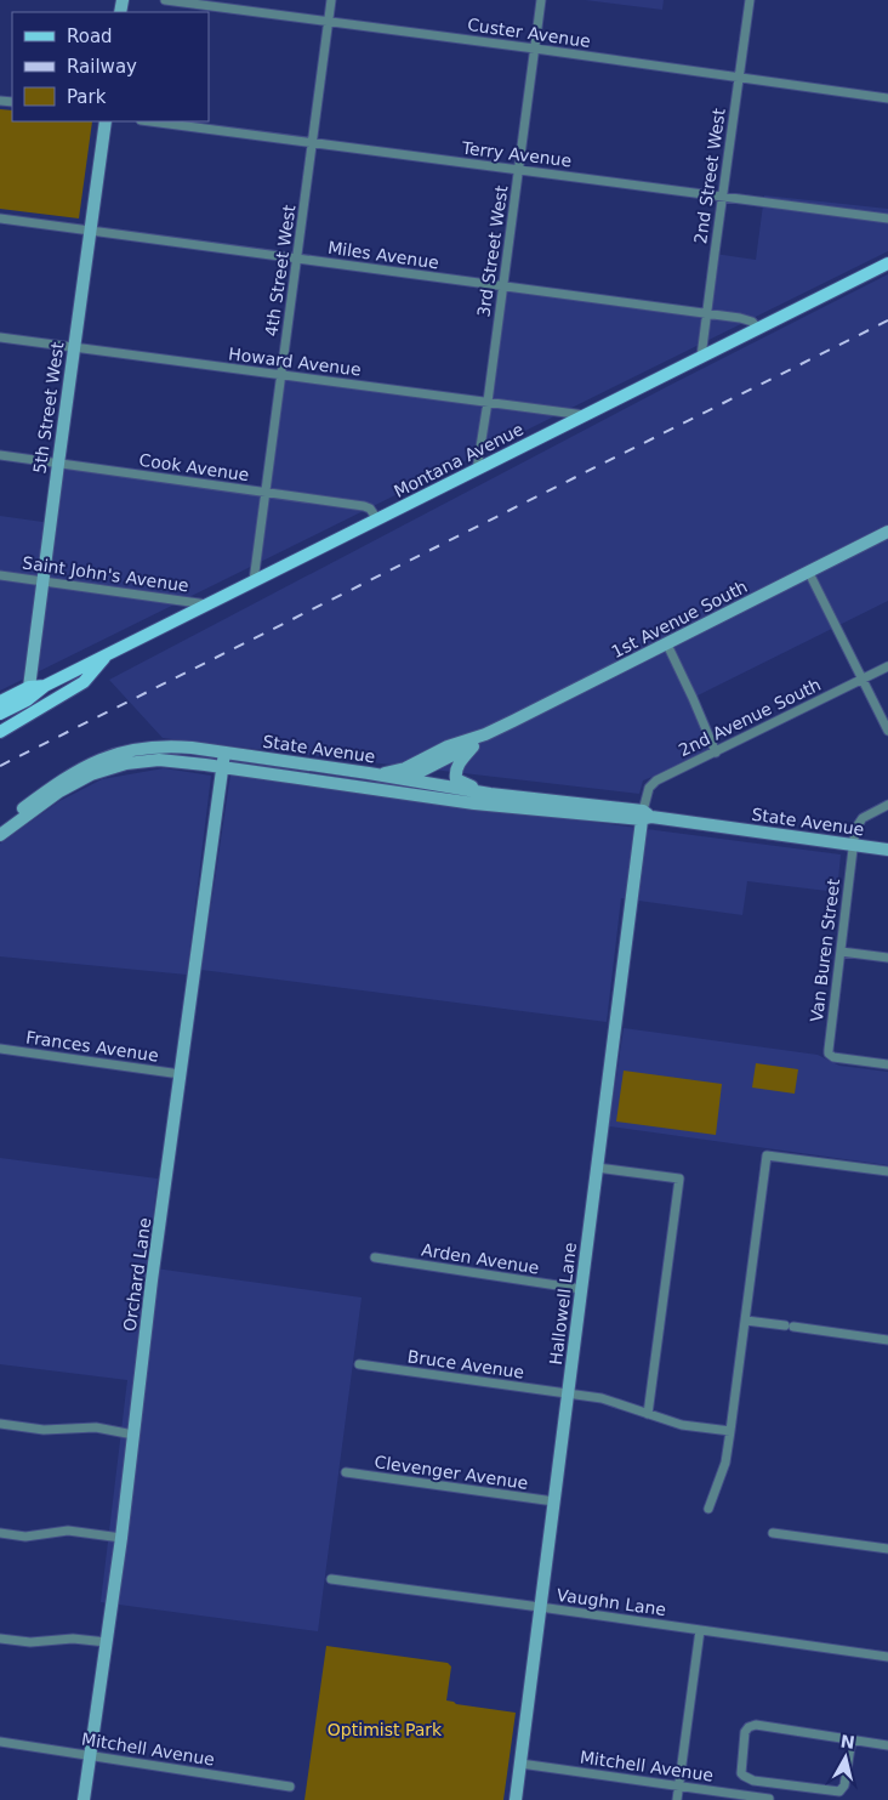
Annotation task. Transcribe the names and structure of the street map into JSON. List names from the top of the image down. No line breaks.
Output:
{"streets":{"main road":["Montana Avenue"],"street":["Custer Avenue","Terry Avenue","2nd Street West","3rd Street West","Miles Avenue","4th Street West","Howard Avenue","5th Street West","Cook Avenue","Saint John's Avenue","1st Avenue South","2nd Avenue South","State Avenue","Van Buren Street","Frances Avenue","Arden Avenue","Orchard Lane","Hallowell Lane","Bruce Avenue","Clevenger Avenue","Vaughn Lane","Mitchell Avenue"]},"crossings":[["Custer Avenue","2nd Street West"],["Custer Avenue","3rd Street West"],["Custer Avenue","4th Street West"],["Terry Avenue","2nd Street West"],["Terry Avenue","3rd Street West"],["Terry Avenue","4th Street West"],["2nd Street West","Miles Avenue"],["2nd Street West","Montana Avenue"],["3rd Street West","Miles Avenue"],["3rd Street West","Howard Avenue"],["3rd Street West","Montana Avenue"],["Miles Avenue","4th Street West"],["Miles Avenue","5th Street West"],["Miles Avenue","Montana Avenue"],["4th Street West","Howard Avenue"],["4th Street West","Montana Avenue"],["4th Street West","Cook Avenue"],["Howard Avenue","5th Street West"],["Howard Avenue","Montana Avenue"],["5th Street West","Montana Avenue"],["5th Street West","Cook Avenue"],["5th Street West","Saint John's Avenue"],["Montana Avenue","Cook Avenue"],["Montana Avenue","Saint John's Avenue"],["1st Avenue South","State Avenue"],["2nd Avenue South","State Avenue"],["2nd Avenue South","Hallowell Lane"],["State Avenue","Van Buren Street"],["State Avenue","Orchard Lane"],["State Avenue","Hallowell Lane"],["Frances Avenue","Orchard Lane"],["Arden Avenue","Hallowell Lane"],["Orchard Lane","Mitchell Avenue"],["Hallowell Lane","Bruce Avenue"],["Hallowell Lane","Clevenger Avenue"],["Hallowell Lane","Vaughn Lane"],["Hallowell Lane","Mitchell Avenue"]],"parks":["Optimist Park"],"legend":["Road","Railway","Park"],"north":"top"}
